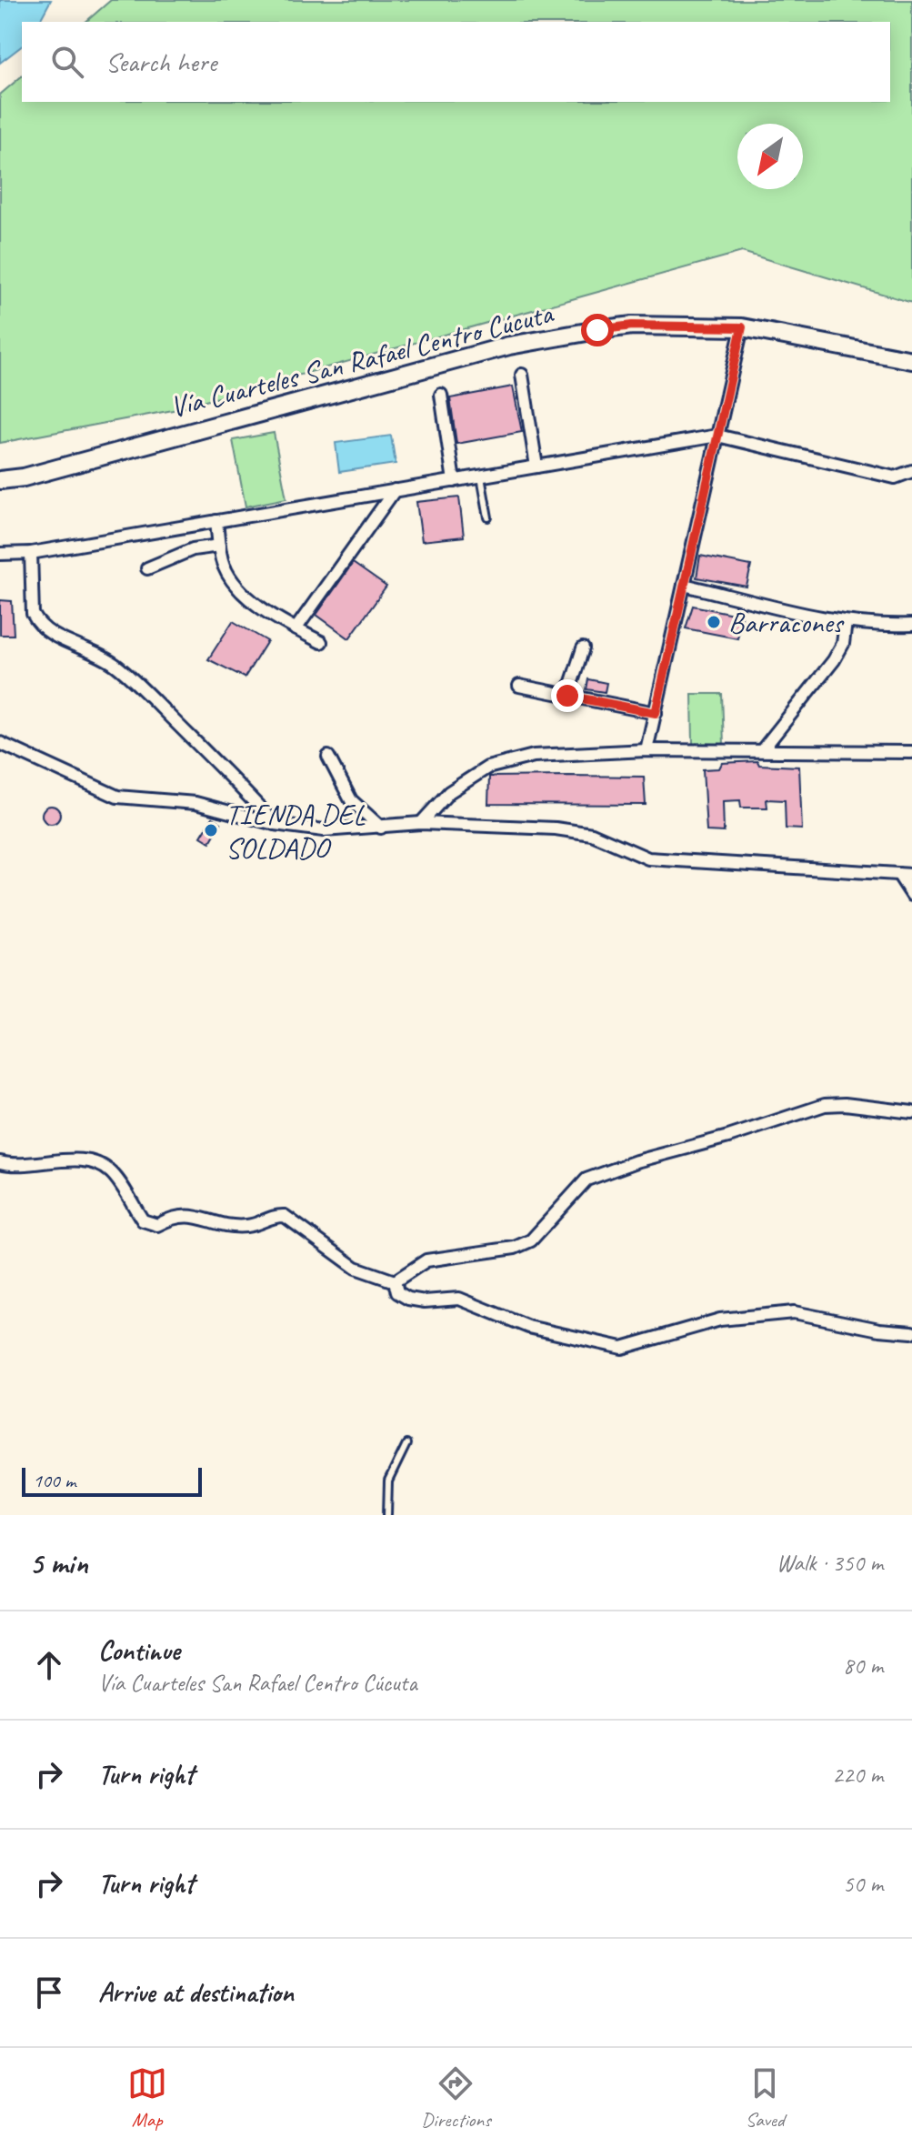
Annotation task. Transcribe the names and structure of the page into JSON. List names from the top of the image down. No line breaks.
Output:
{"streets":{"main road":["Vía Cuarteles San Rafael Centro Cúcuta"]},"places":["Barracones","TIENDA DEL SOLDADO"],"scale_bar":"100 m","north":"bottom left","page":{"search":"Search here","scale":"100 m","heading":["5 min","Walk · 350 m"],"list":[["Continue","Vía Cuarteles San Rafael Centro Cúcuta","80 m"],["Turn right","220 m"],["Turn right","50 m"],"Arrive at destination"],"nav":["Map","Directions","Saved"]}}
